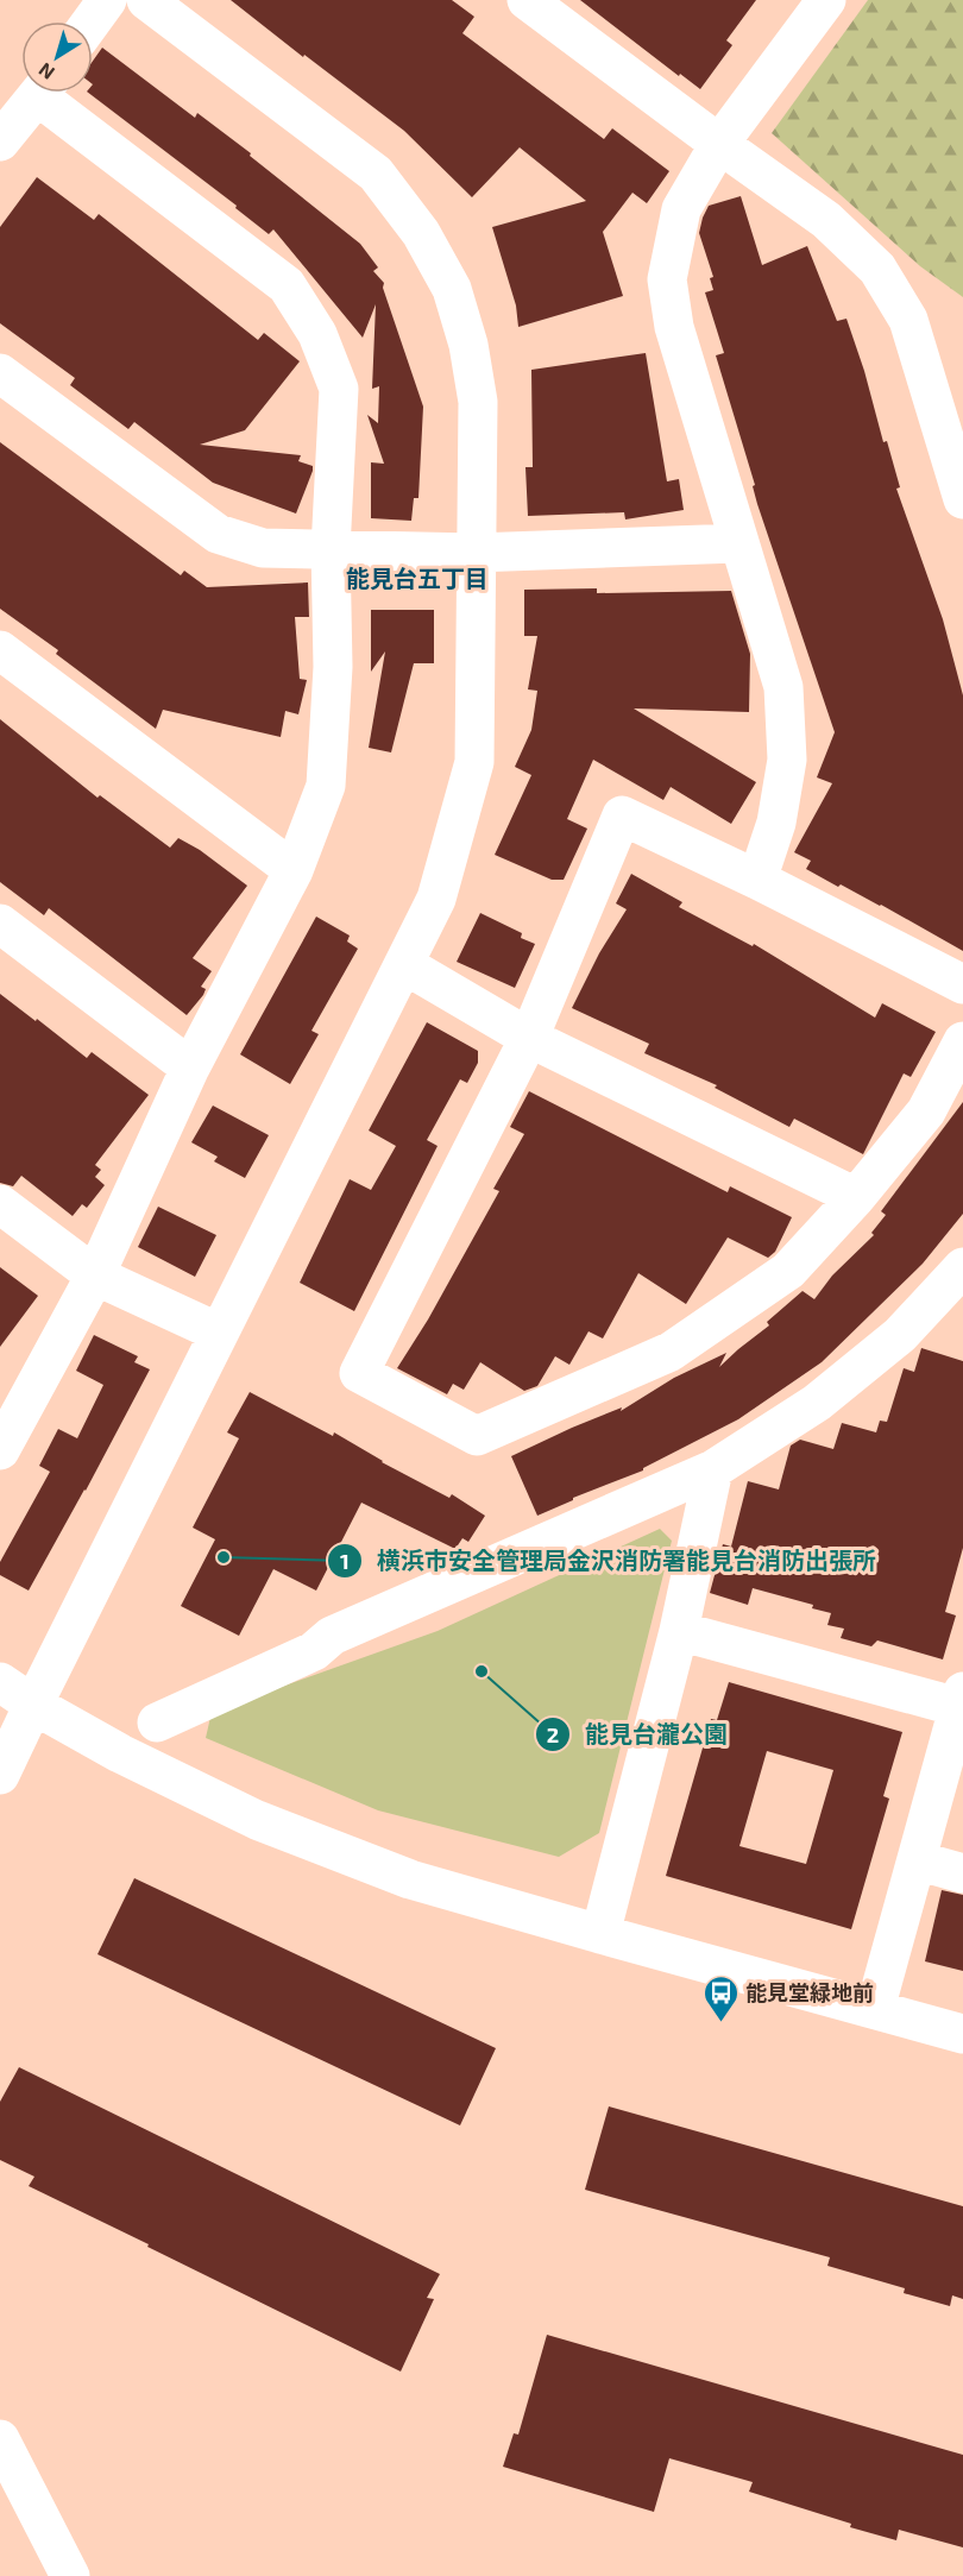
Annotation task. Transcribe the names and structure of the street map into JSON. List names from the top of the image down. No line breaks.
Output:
{"districts":["能見台五丁目"],"places":{"other":["横浜市安全管理局金沢消防署能見台消防出張所","能見台瀧公園"],"bus stop":["能見堂緑地前"]},"north":"bottom left"}
